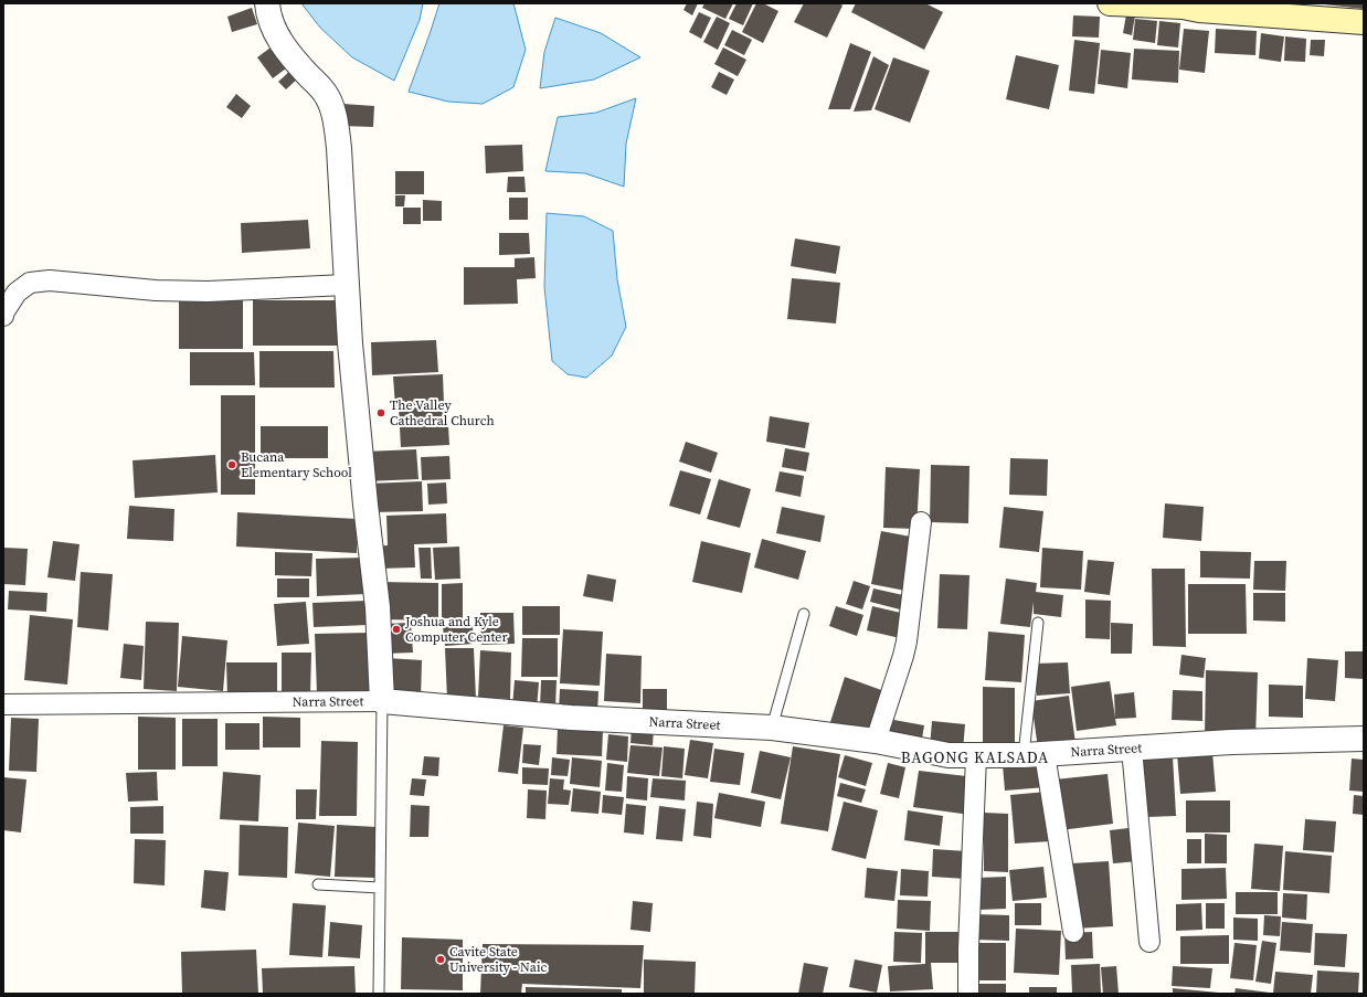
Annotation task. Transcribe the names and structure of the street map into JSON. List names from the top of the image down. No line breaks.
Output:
{"streets":{"street":["Narra Street"]},"districts":["BAGONG KALSADA"],"places":["The Valley Cathedral Church","Bucana Elementary School","Joshua and Kyle Computer Center","Cavite State University - Naic"]}
